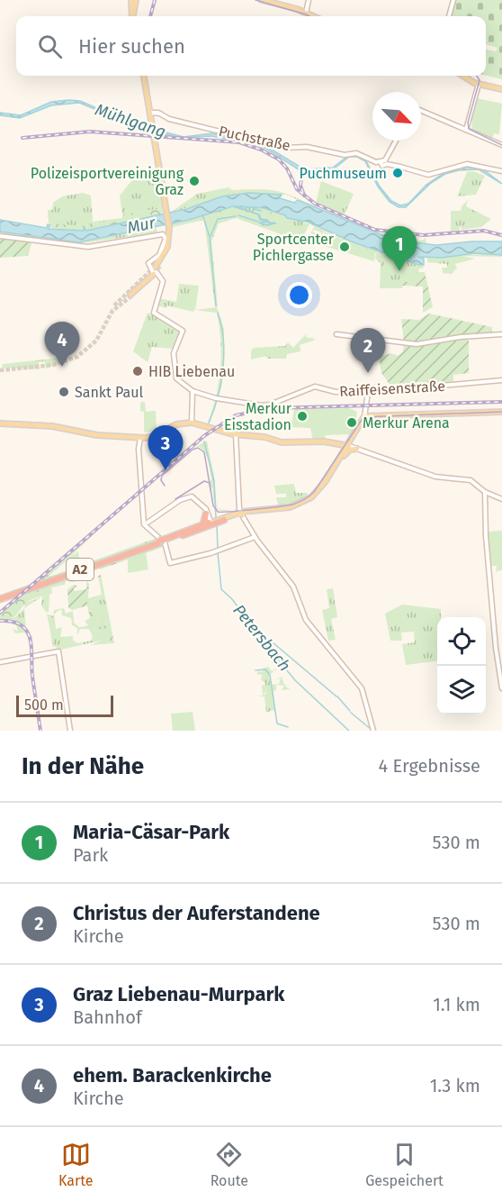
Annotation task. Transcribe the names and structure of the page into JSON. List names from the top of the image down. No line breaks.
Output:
{"streets":{"highway":["A2"],"main road":["Puchstraße","Raiffeisenstraße"]},"water":["Mühlgang","Mur","Petersbach"],"places":["Puchmuseum","Polizeisportvereinigung Graz","Sportcenter Pichlergasse","HIB Liebenau","Sankt Paul","Merkur Eisstadion","Merkur Arena"],"scale_bar":"500 m","north":"bottom right","page":{"search":"Hier suchen","pins":["1","4","2","3"],"scale":"500 m","heading":["In der Nähe","4 Ergebnisse"],"list":[{"mark":"1","name":"Maria-Cäsar-Park","note":"Park","value":"530 m"},{"mark":"2","name":"Christus der Auferstandene","note":"Kirche","value":"530 m"},{"mark":"3","name":"Graz Liebenau-Murpark","note":"Bahnhof","value":"1.1 km"},{"mark":"4","name":"ehem. Barackenkirche","note":"Kirche","value":"1.3 km"}],"nav":["Karte","Route","Gespeichert"]}}
